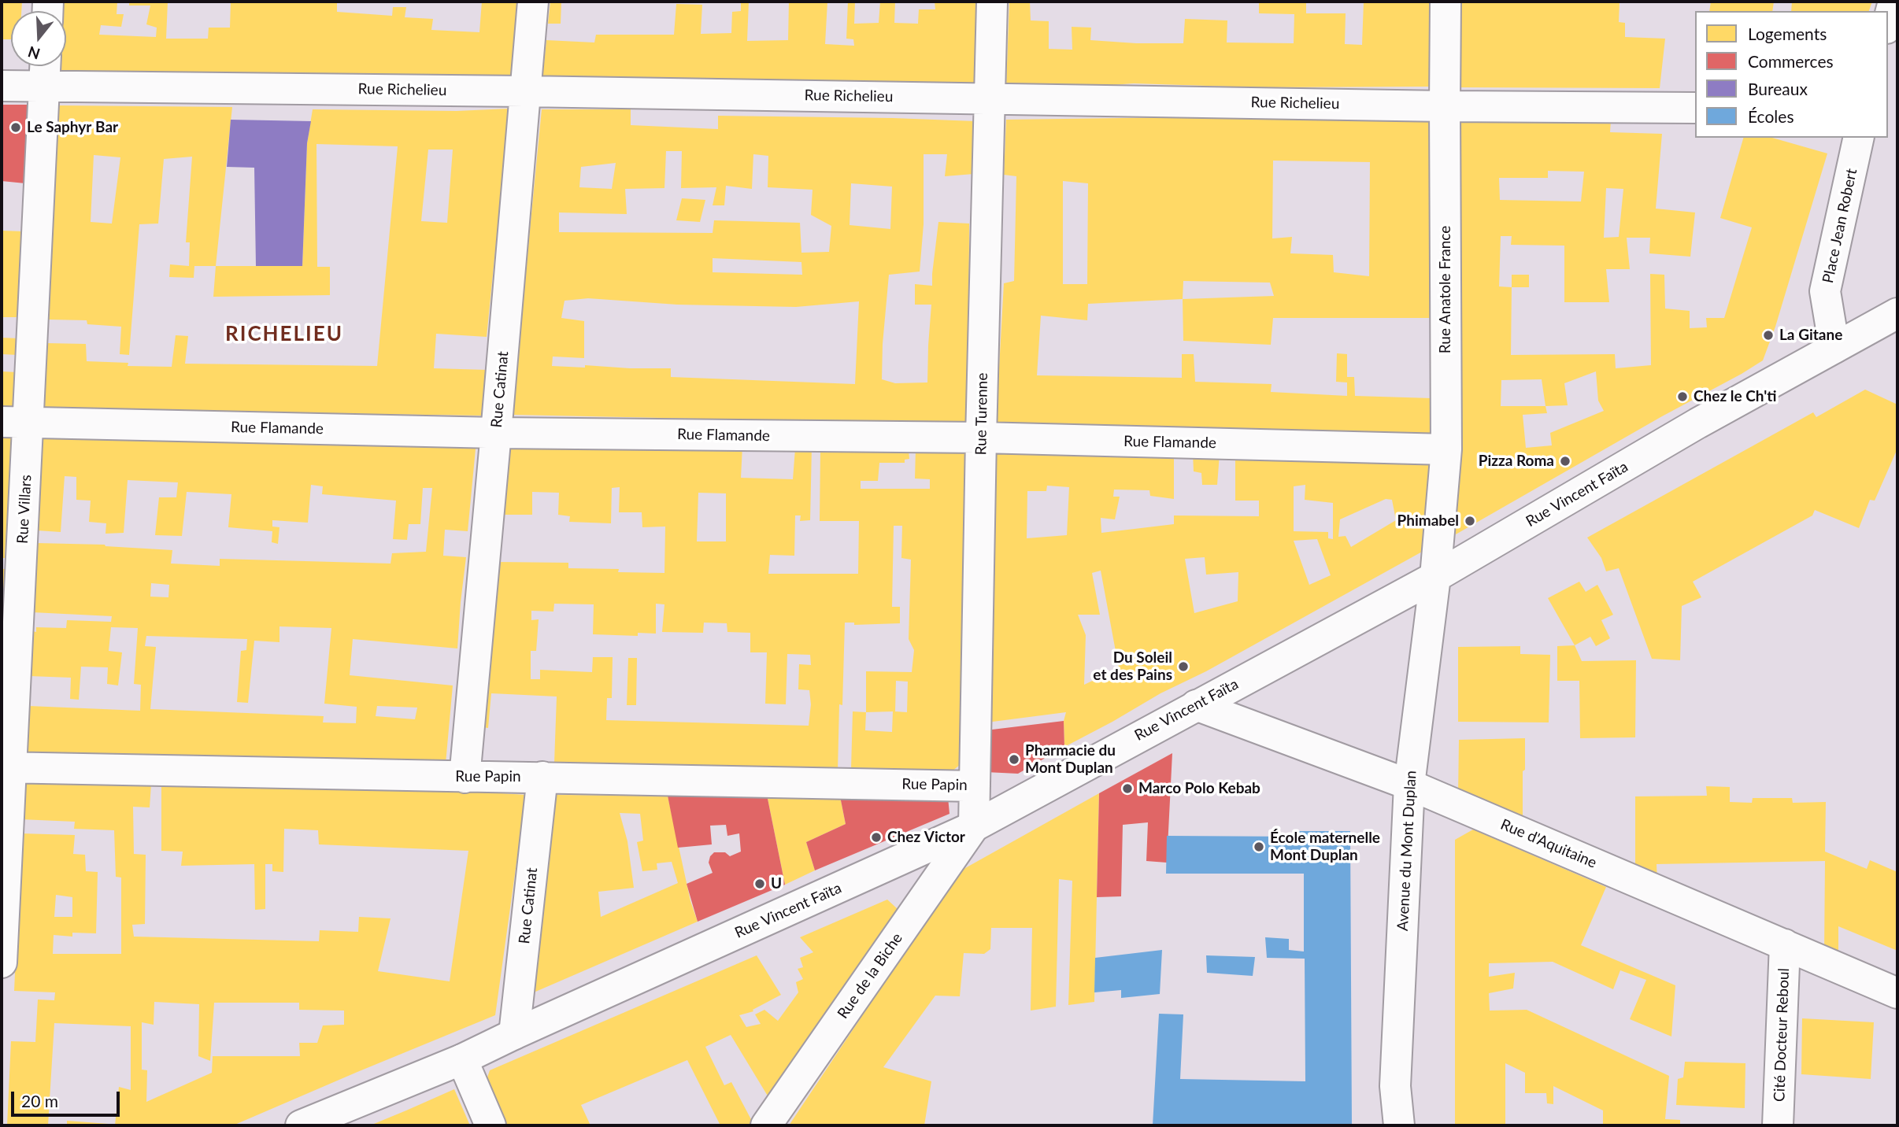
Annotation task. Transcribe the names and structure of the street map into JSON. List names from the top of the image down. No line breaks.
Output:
{"streets":{"street":["Rue Richelieu","Place Jean Robert","Rue Anatole France","Rue Catinat","Rue Turenne","Rue Flamande","Rue Vincent Faïta","Rue Villars","Rue Papin","Rue d'Aquitaine","Avenue du Mont Duplan","Rue de la Biche","Cité Docteur Reboul"]},"crossings":[["Rue Richelieu","Rue Anatole France"],["Rue Richelieu","Rue Catinat"],["Rue Richelieu","Rue Turenne"],["Rue Richelieu","Rue Villars"],["Place Jean Robert","Rue Vincent Faïta"],["Rue Anatole France","Rue Flamande"],["Rue Anatole France","Rue Vincent Faïta"],["Rue Anatole France","Avenue du Mont Duplan"],["Rue Catinat","Rue Flamande"],["Rue Catinat","Rue Vincent Faïta"],["Rue Catinat","Rue Papin"],["Rue Turenne","Rue Flamande"],["Rue Turenne","Rue Vincent Faïta"],["Rue Turenne","Rue Papin"],["Rue Turenne","Rue de la Biche"],["Rue Flamande","Rue Villars"],["Rue Vincent Faïta","Rue d'Aquitaine"],["Rue Vincent Faïta","Avenue du Mont Duplan"],["Rue Vincent Faïta","Rue de la Biche"],["Rue Villars","Rue Papin"],["Rue d'Aquitaine","Avenue du Mont Duplan"],["Rue d'Aquitaine","Cité Docteur Reboul"]],"districts":["RICHELIEU"],"places":["Le Saphyr Bar","La Gitane","Chez le Ch'ti","Pizza Roma","Phimabel","Du Soleil et des Pains","Pharmacie du Mont Duplan","Marco Polo Kebab","Chez Victor","École maternelle Mont Duplan","U"],"legend":["Logements","Commerces","Bureaux","Écoles"],"scale_bar":"20 m","north":"bottom"}
